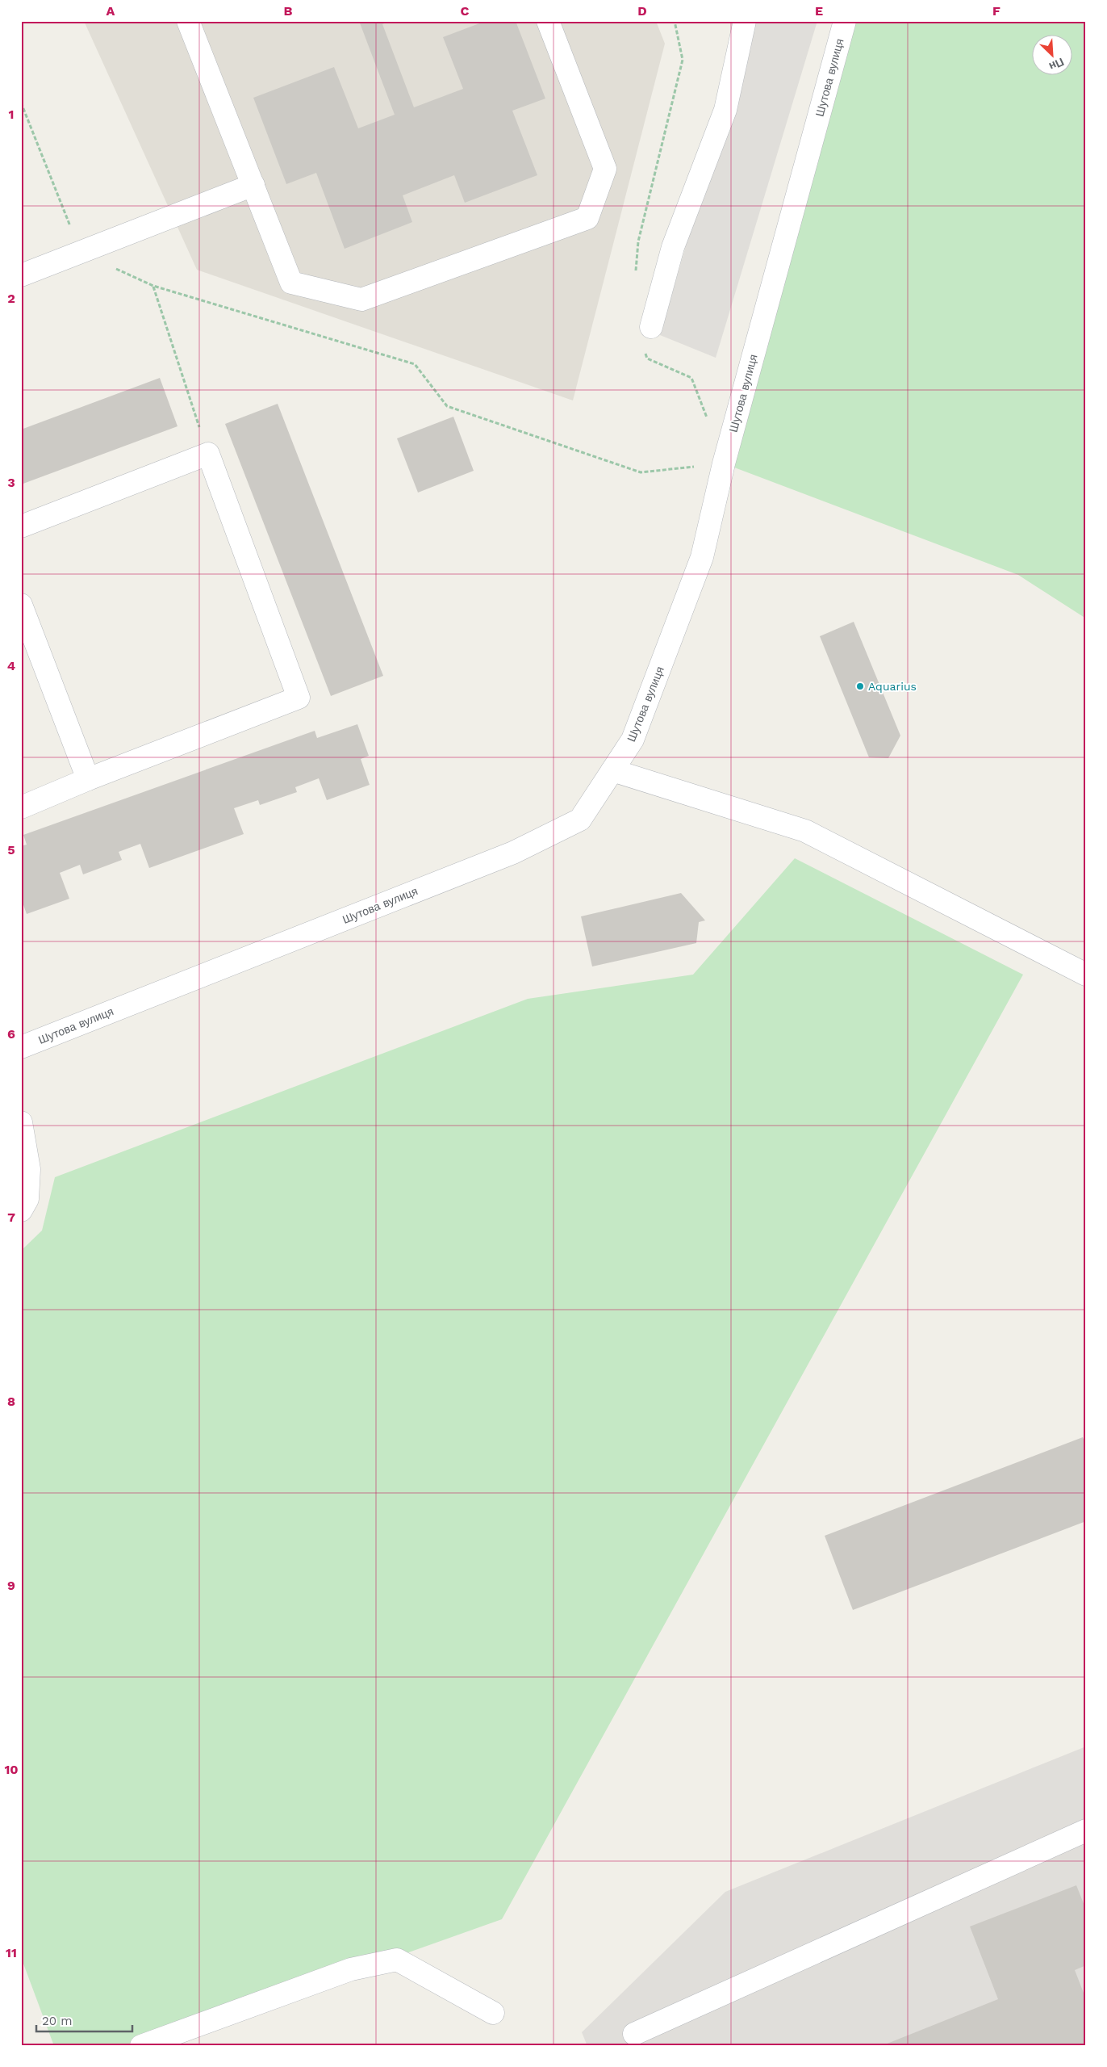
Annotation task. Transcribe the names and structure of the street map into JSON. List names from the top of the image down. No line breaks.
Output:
{"streets":{"street":["Шутова вулиця"]},"places":["Aquarius"],"scale_bar":"20 m","north":"bottom right","grid":{"columns":["A","B","C","D","E","F"],"rows":["1","2","3","4","5","6","7","8","9","10","11"]}}
